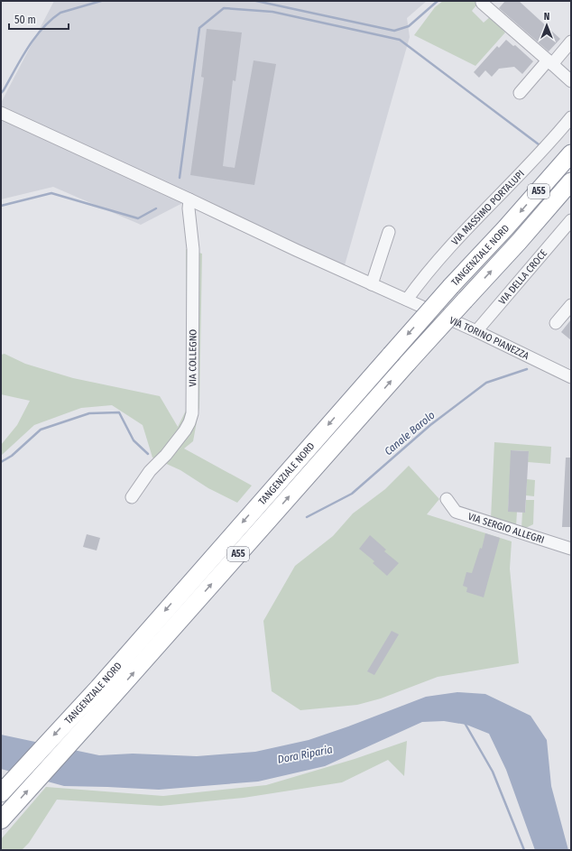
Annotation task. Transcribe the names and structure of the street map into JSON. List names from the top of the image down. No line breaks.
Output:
{"streets":{"highway":["A55","TANGENZIALE NORD"],"street":["VIA MASSIMO PORTALUPI","VIA DELLA CROCE","VIA TORINO PIANEZZA","VIA COLLEGNO","VIA SERGIO ALLEGRI"]},"crossings":[["VIA MASSIMO PORTALUPI","VIA TORINO PIANEZZA"],["VIA DELLA CROCE","VIA TORINO PIANEZZA"]],"water":["Canale Barolo","Dora Riparia"],"scale_bar":"50 m","north":"top"}
